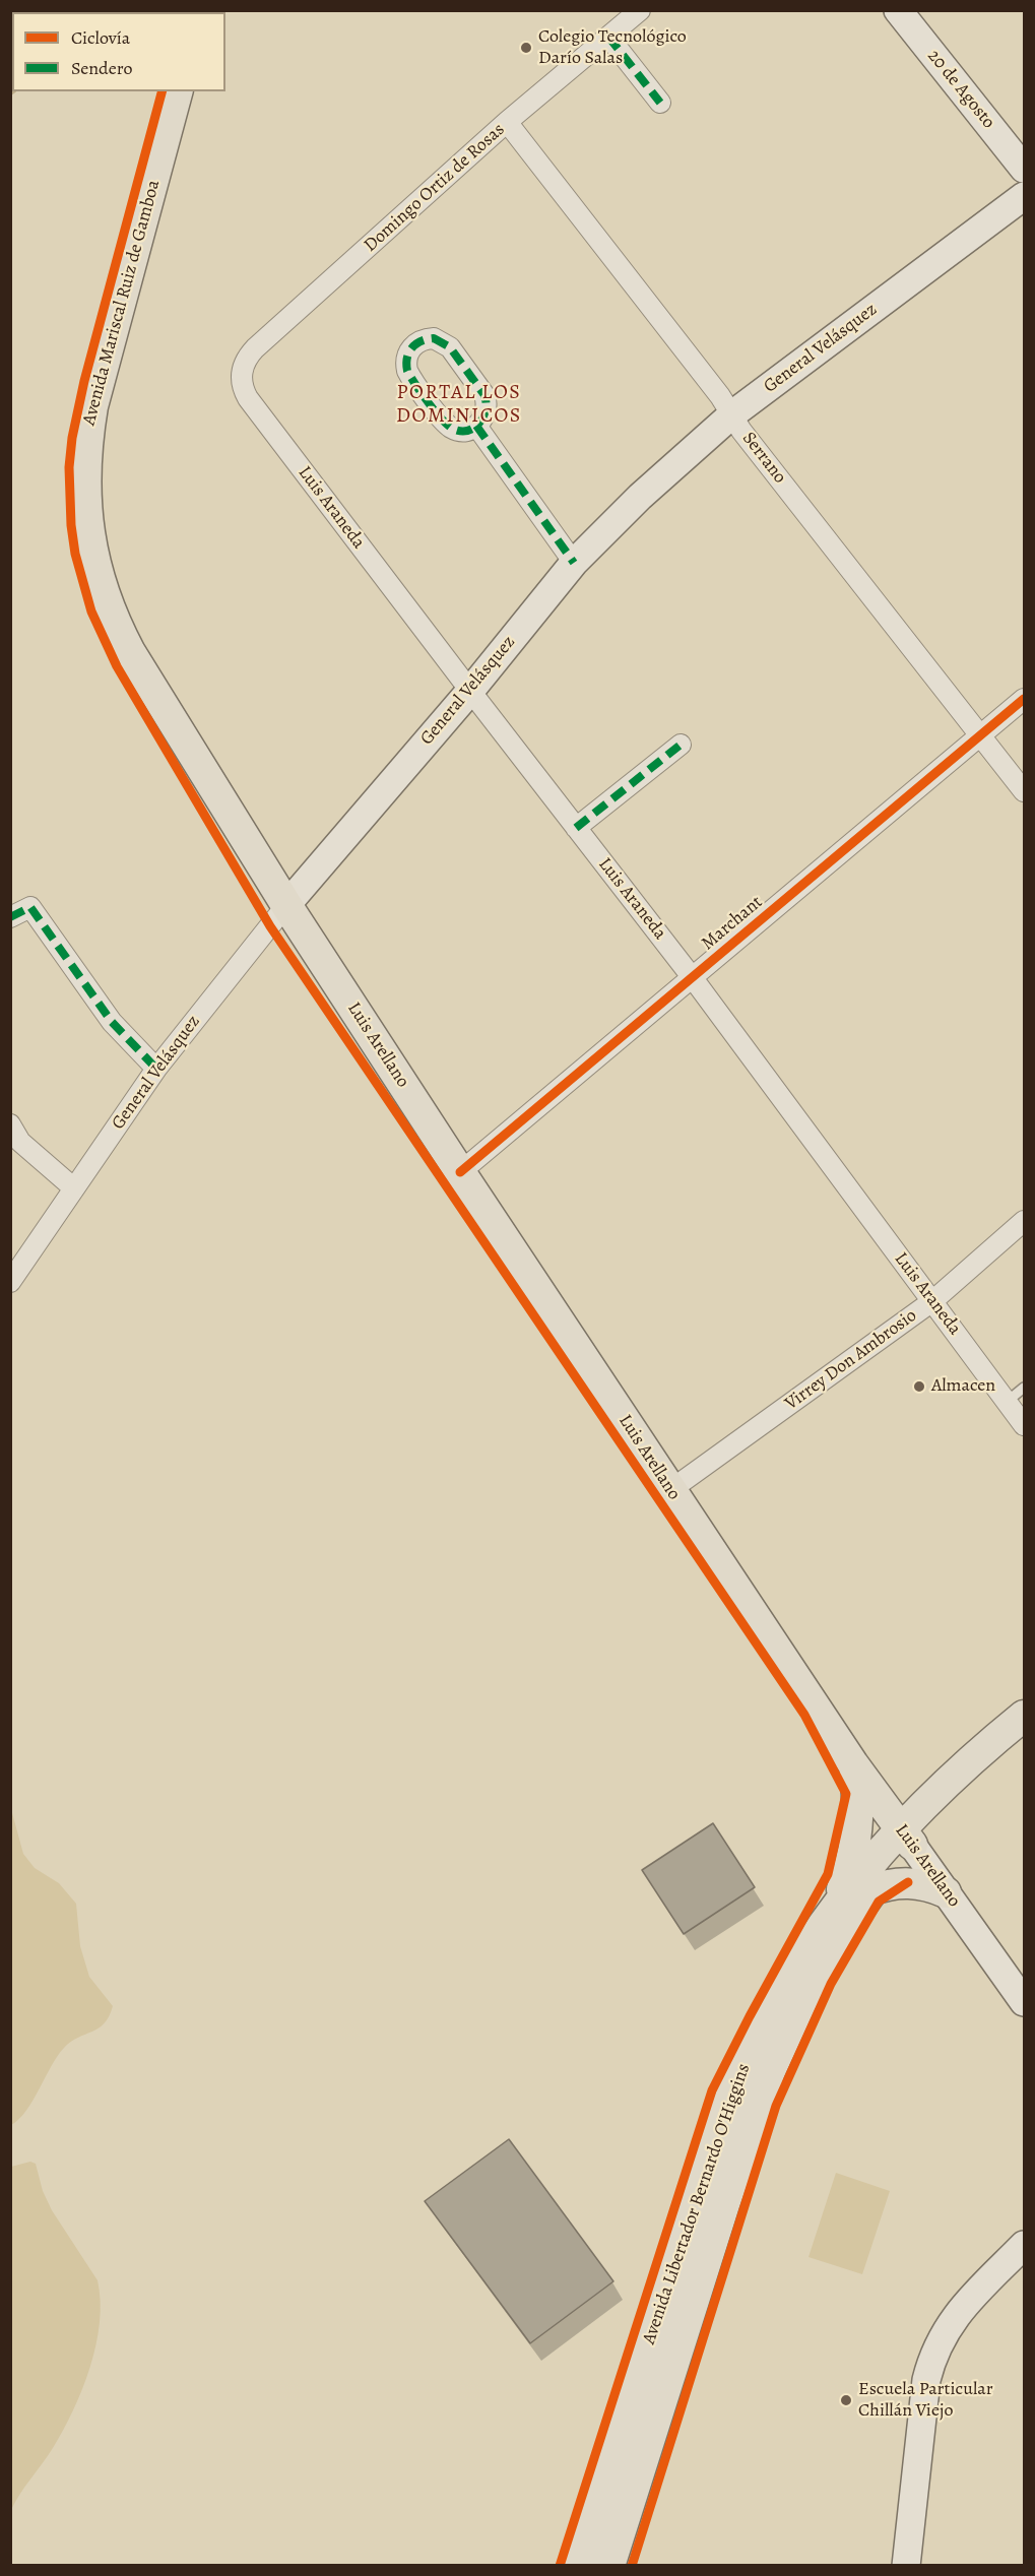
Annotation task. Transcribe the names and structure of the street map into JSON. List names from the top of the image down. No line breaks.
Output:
{"streets":{"main road":["Avenida Mariscal Ruiz de Gamboa","Luis Arellano","Avenida Libertador Bernardo O'Higgins"],"street":["20 de Agosto","Domingo Ortiz de Rosas","General Velásquez","Serrano","Luis Araneda","Marchant","Virrey Don Ambrosio"]},"crossings":[["Domingo Ortiz de Rosas","Serrano"],["Domingo Ortiz de Rosas","Luis Araneda"],["Avenida Mariscal Ruiz de Gamboa","General Velásquez"],["Avenida Mariscal Ruiz de Gamboa","Luis Arellano"],["General Velásquez","Serrano"],["General Velásquez","Luis Araneda"],["General Velásquez","Luis Arellano"],["Serrano","Marchant"],["Luis Araneda","Marchant"],["Luis Araneda","Virrey Don Ambrosio"],["Marchant","Luis Arellano"],["Luis Arellano","Virrey Don Ambrosio"],["Luis Arellano","Avenida Libertador Bernardo O'Higgins"]],"districts":["PORTAL LOS DOMINICOS"],"places":["Colegio Tecnológico Darío Salas","Almacen","Escuela Particular Chillán Viejo"],"legend":["Ciclovía","Sendero"]}
